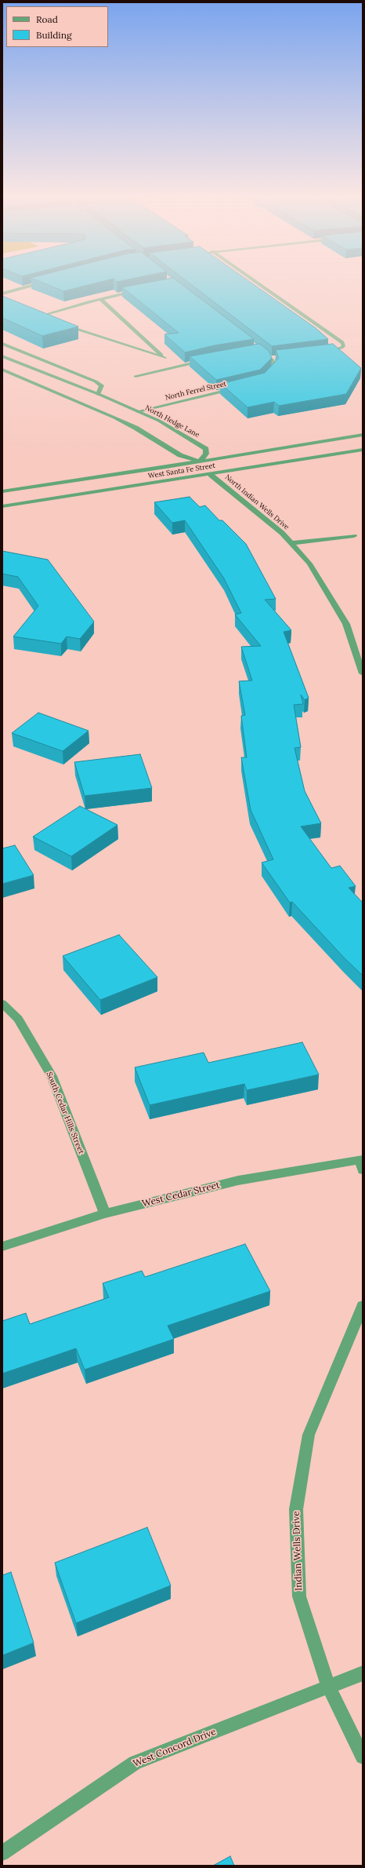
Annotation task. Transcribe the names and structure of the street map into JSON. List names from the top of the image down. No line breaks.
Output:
{"streets":{"street":["North Ferrel Street","North Hedge Lane","West Santa Fe Street","North Indian Wells Drive","South Cedar Hills Street","West Cedar Street","Indian Wells Drive","West Concord Drive"]},"crossings":[["North Ferrel Street","North Hedge Lane"],["North Hedge Lane","West Santa Fe Street"],["North Hedge Lane","North Indian Wells Drive"],["West Santa Fe Street","North Indian Wells Drive"],["South Cedar Hills Street","West Cedar Street"],["Indian Wells Drive","West Concord Drive"]],"legend":["Road","Building"]}
